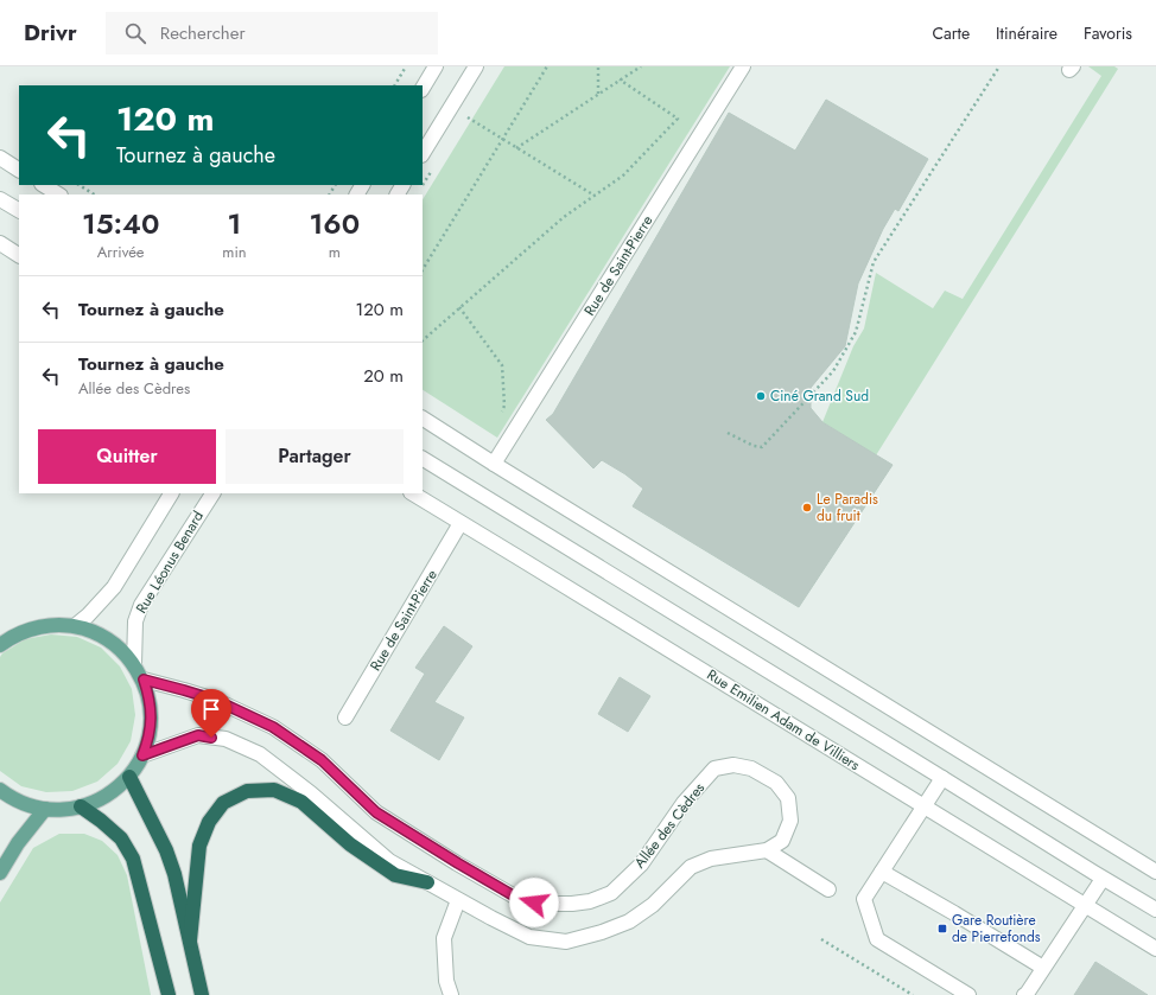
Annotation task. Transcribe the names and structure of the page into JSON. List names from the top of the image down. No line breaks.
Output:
{"streets":{"street":["Rue de Saint-Pierre","Rue Léonus Benard","Rue Emilien Adam de Villiers","Allée des Cèdres"]},"crossings":[["Rue de Saint-Pierre","Rue Emilien Adam de Villiers"]],"places":{"other":["Ciné Grand Sud","Le Paradis du fruit"],"transit":["Gare Routière de Pierrefonds"]},"page":{"header":"Drivr","search":"Rechercher","nav":["Carte","Itinéraire","Favoris"],"turn":["120 m","Tournez à gauche"],"eta":["15:40","Arrivée","1","min","160","m"],"list":[{"name":"Tournez à gauche","value":"120 m"},{"name":"Tournez à gauche","note":"Allée des Cèdres","value":"20 m"}],"buttons":["Quitter","Partager"]}}
